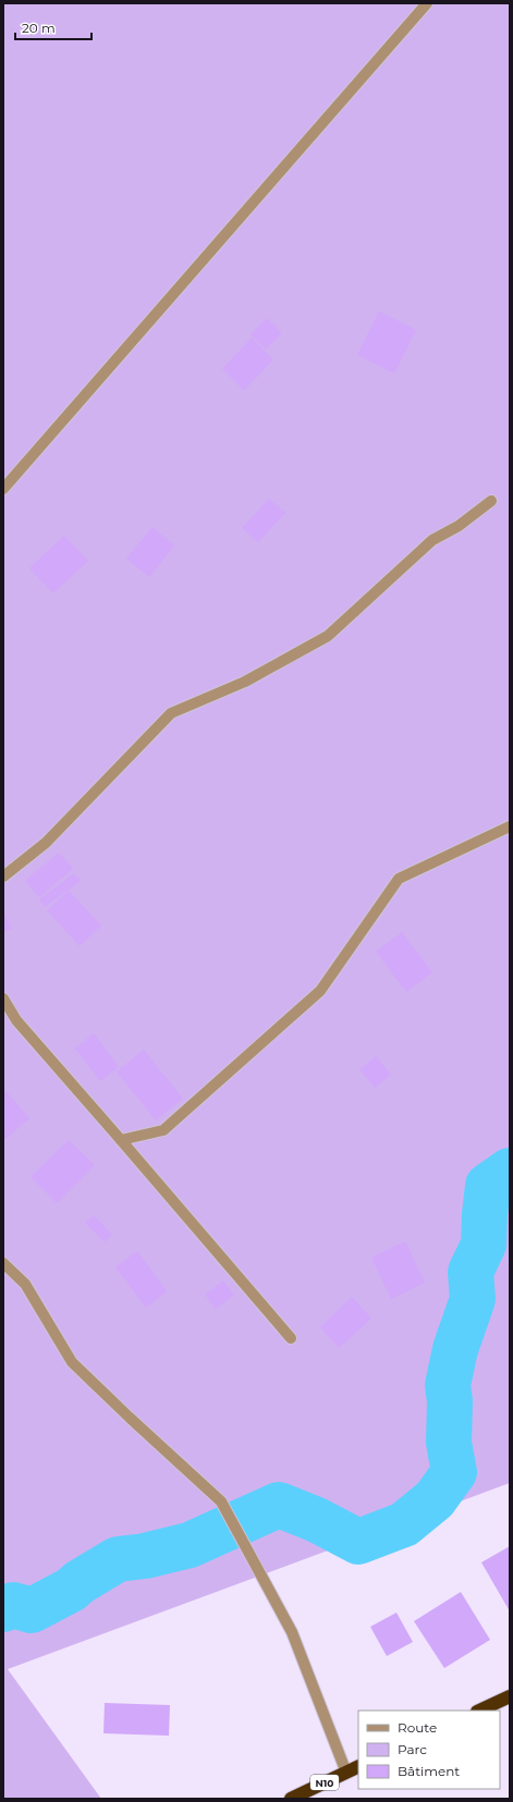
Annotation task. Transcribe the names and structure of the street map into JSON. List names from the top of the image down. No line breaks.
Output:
{"streets":{"highway":["N10"]},"legend":["Route","Parc","Bâtiment"],"scale_bar":"20 m"}
